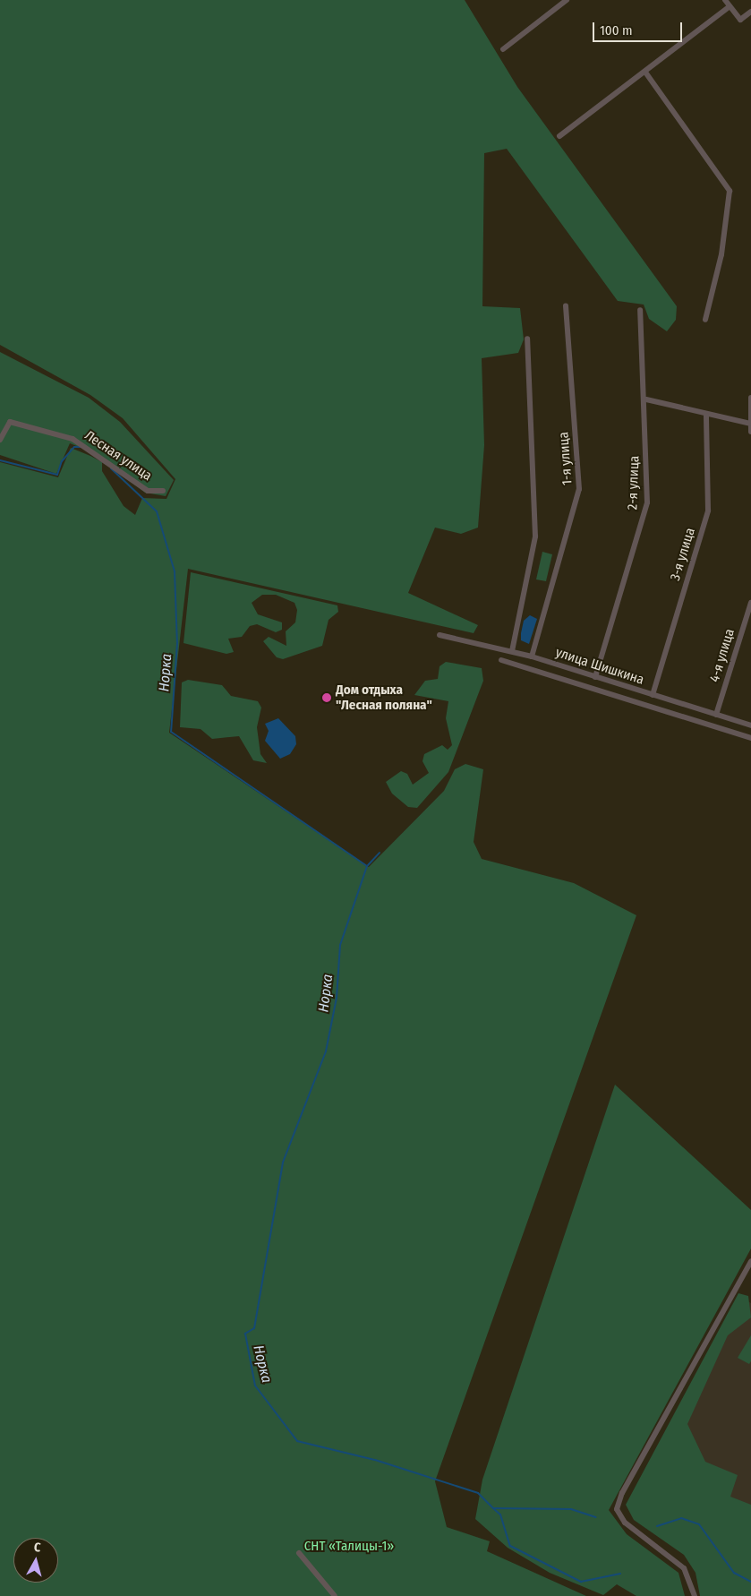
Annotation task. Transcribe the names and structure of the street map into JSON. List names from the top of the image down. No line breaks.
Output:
{"streets":{"street":["Лесная улица","1-я улица","2-я улица","3-я улица","4-я улица","улица Шишкина"]},"crossings":[["1-я улица","улица Шишкина"],["2-я улица","улица Шишкина"],["3-я улица","улица Шишкина"],["4-я улица","улица Шишкина"]],"water":["Норка"],"parks":["СНТ «Талицы-1»"],"places":["Дом отдыха \"Лесная поляна\""],"scale_bar":"100 m","north":"top"}
